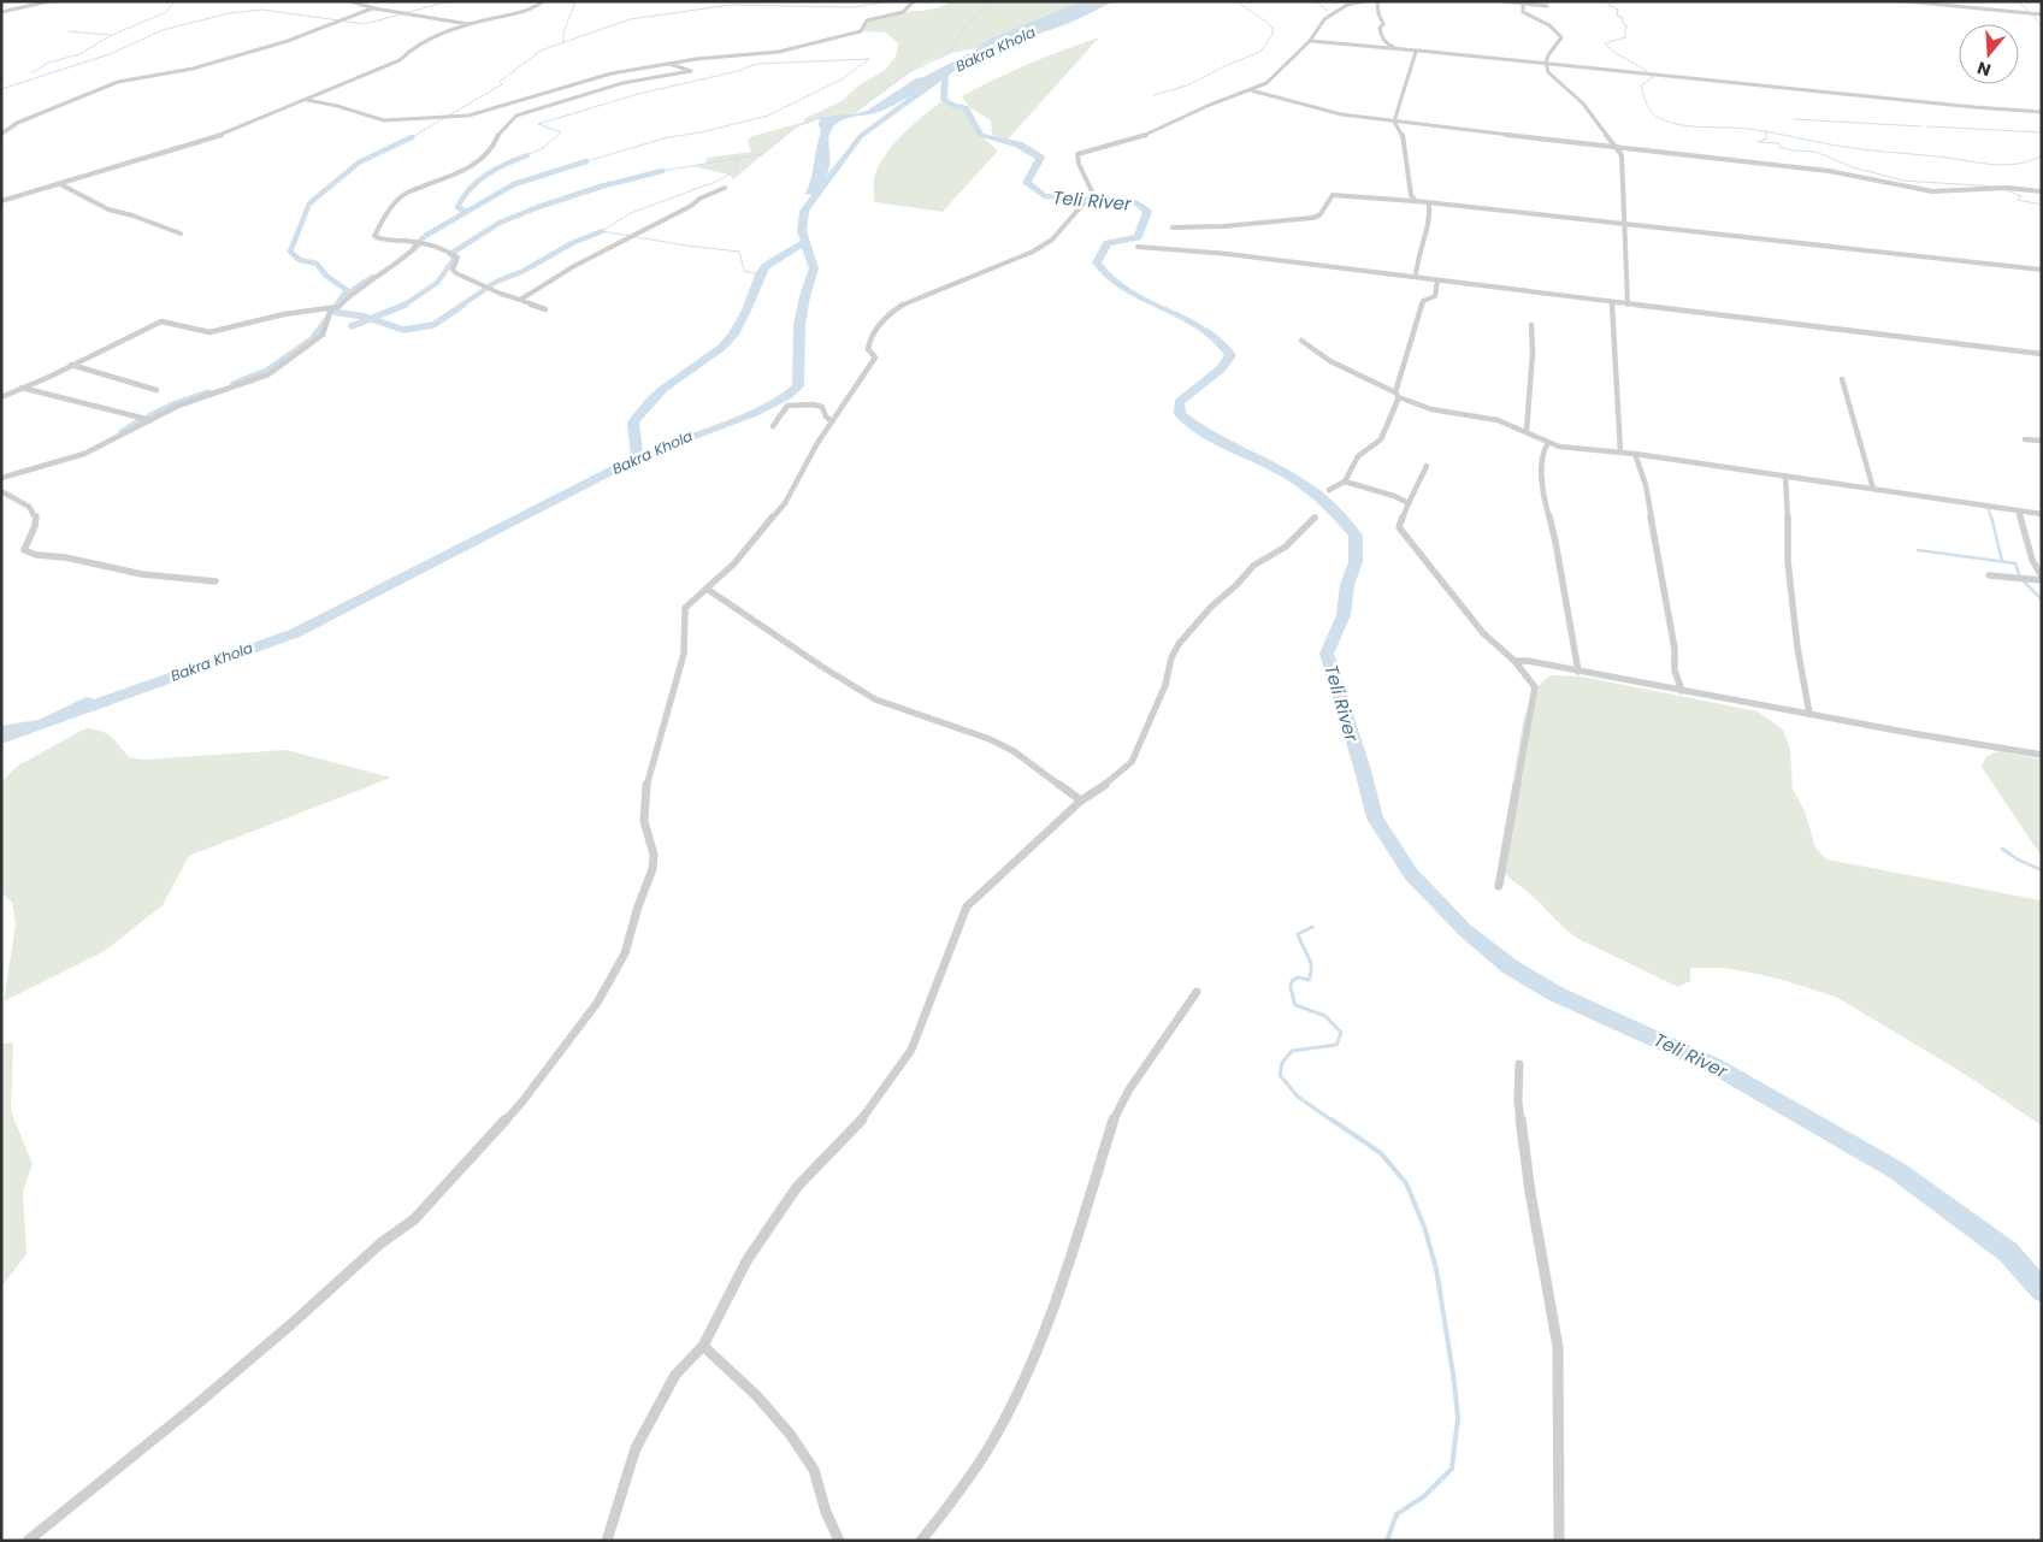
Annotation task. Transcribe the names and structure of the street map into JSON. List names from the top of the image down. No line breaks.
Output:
{"water":["Bakra Khola","Teli River"],"north":"bottom"}
